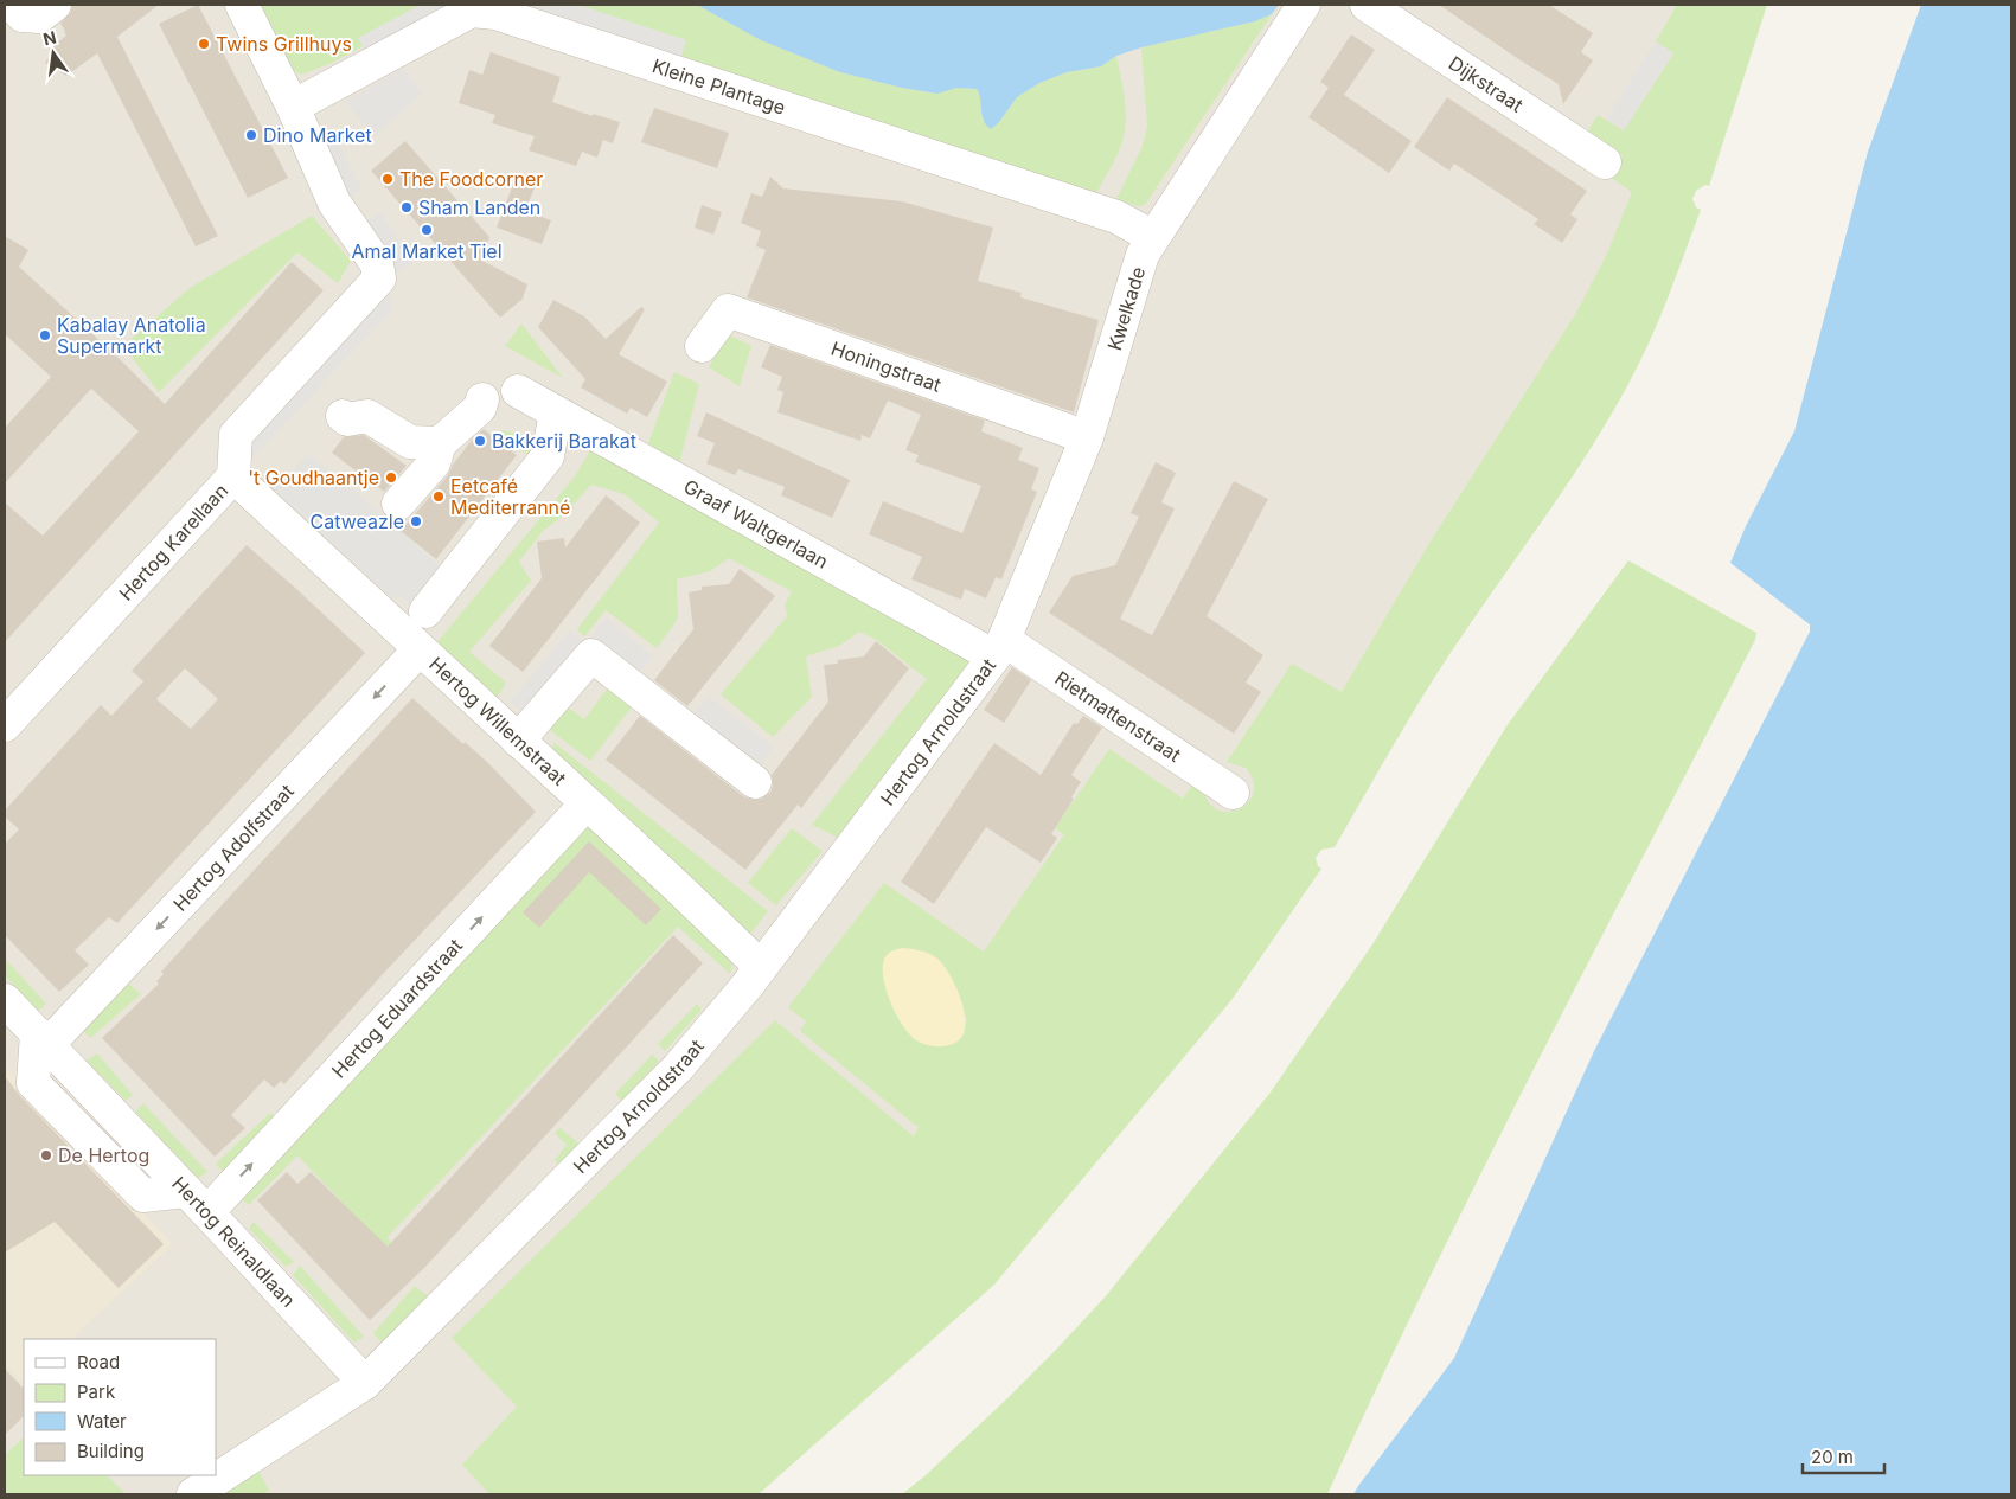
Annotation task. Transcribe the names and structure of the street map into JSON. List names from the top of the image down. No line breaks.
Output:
{"streets":{"street":["Dijkstraat","Kleine Plantage","Kwelkade","Honingstraat","Graaf Waltgerlaan","Hertog Karellaan","Rietmattenstraat","Hertog Willemstraat","Hertog Arnoldstraat","Hertog Adolfstraat","Hertog Eduardstraat","Hertog Reinaldlaan"]},"crossings":[["Kleine Plantage","Kwelkade"],["Kleine Plantage","Hertog Karellaan"],["Kwelkade","Honingstraat"],["Kwelkade","Graaf Waltgerlaan"],["Kwelkade","Rietmattenstraat"],["Kwelkade","Hertog Arnoldstraat"],["Graaf Waltgerlaan","Rietmattenstraat"],["Graaf Waltgerlaan","Hertog Arnoldstraat"],["Hertog Karellaan","Hertog Willemstraat"],["Rietmattenstraat","Hertog Arnoldstraat"],["Hertog Willemstraat","Hertog Arnoldstraat"],["Hertog Willemstraat","Hertog Adolfstraat"],["Hertog Willemstraat","Hertog Eduardstraat"],["Hertog Arnoldstraat","Hertog Reinaldlaan"],["Hertog Adolfstraat","Hertog Reinaldlaan"],["Hertog Eduardstraat","Hertog Reinaldlaan"]],"one_way":["Hertog Adolfstraat","Hertog Eduardstraat"],"places":["Twins Grillhuys","Dino Market","The Foodcorner","Sham Landen","Amal Market Tiel","Kabalay Anatolia Supermarkt","Bakkerij Barakat","'t Goudhaantje","Eetcafé Mediterranné","Catweazle","De Hertog"],"legend":["Road","Park","Water","Building"],"scale_bar":"20 m","north":"top"}
